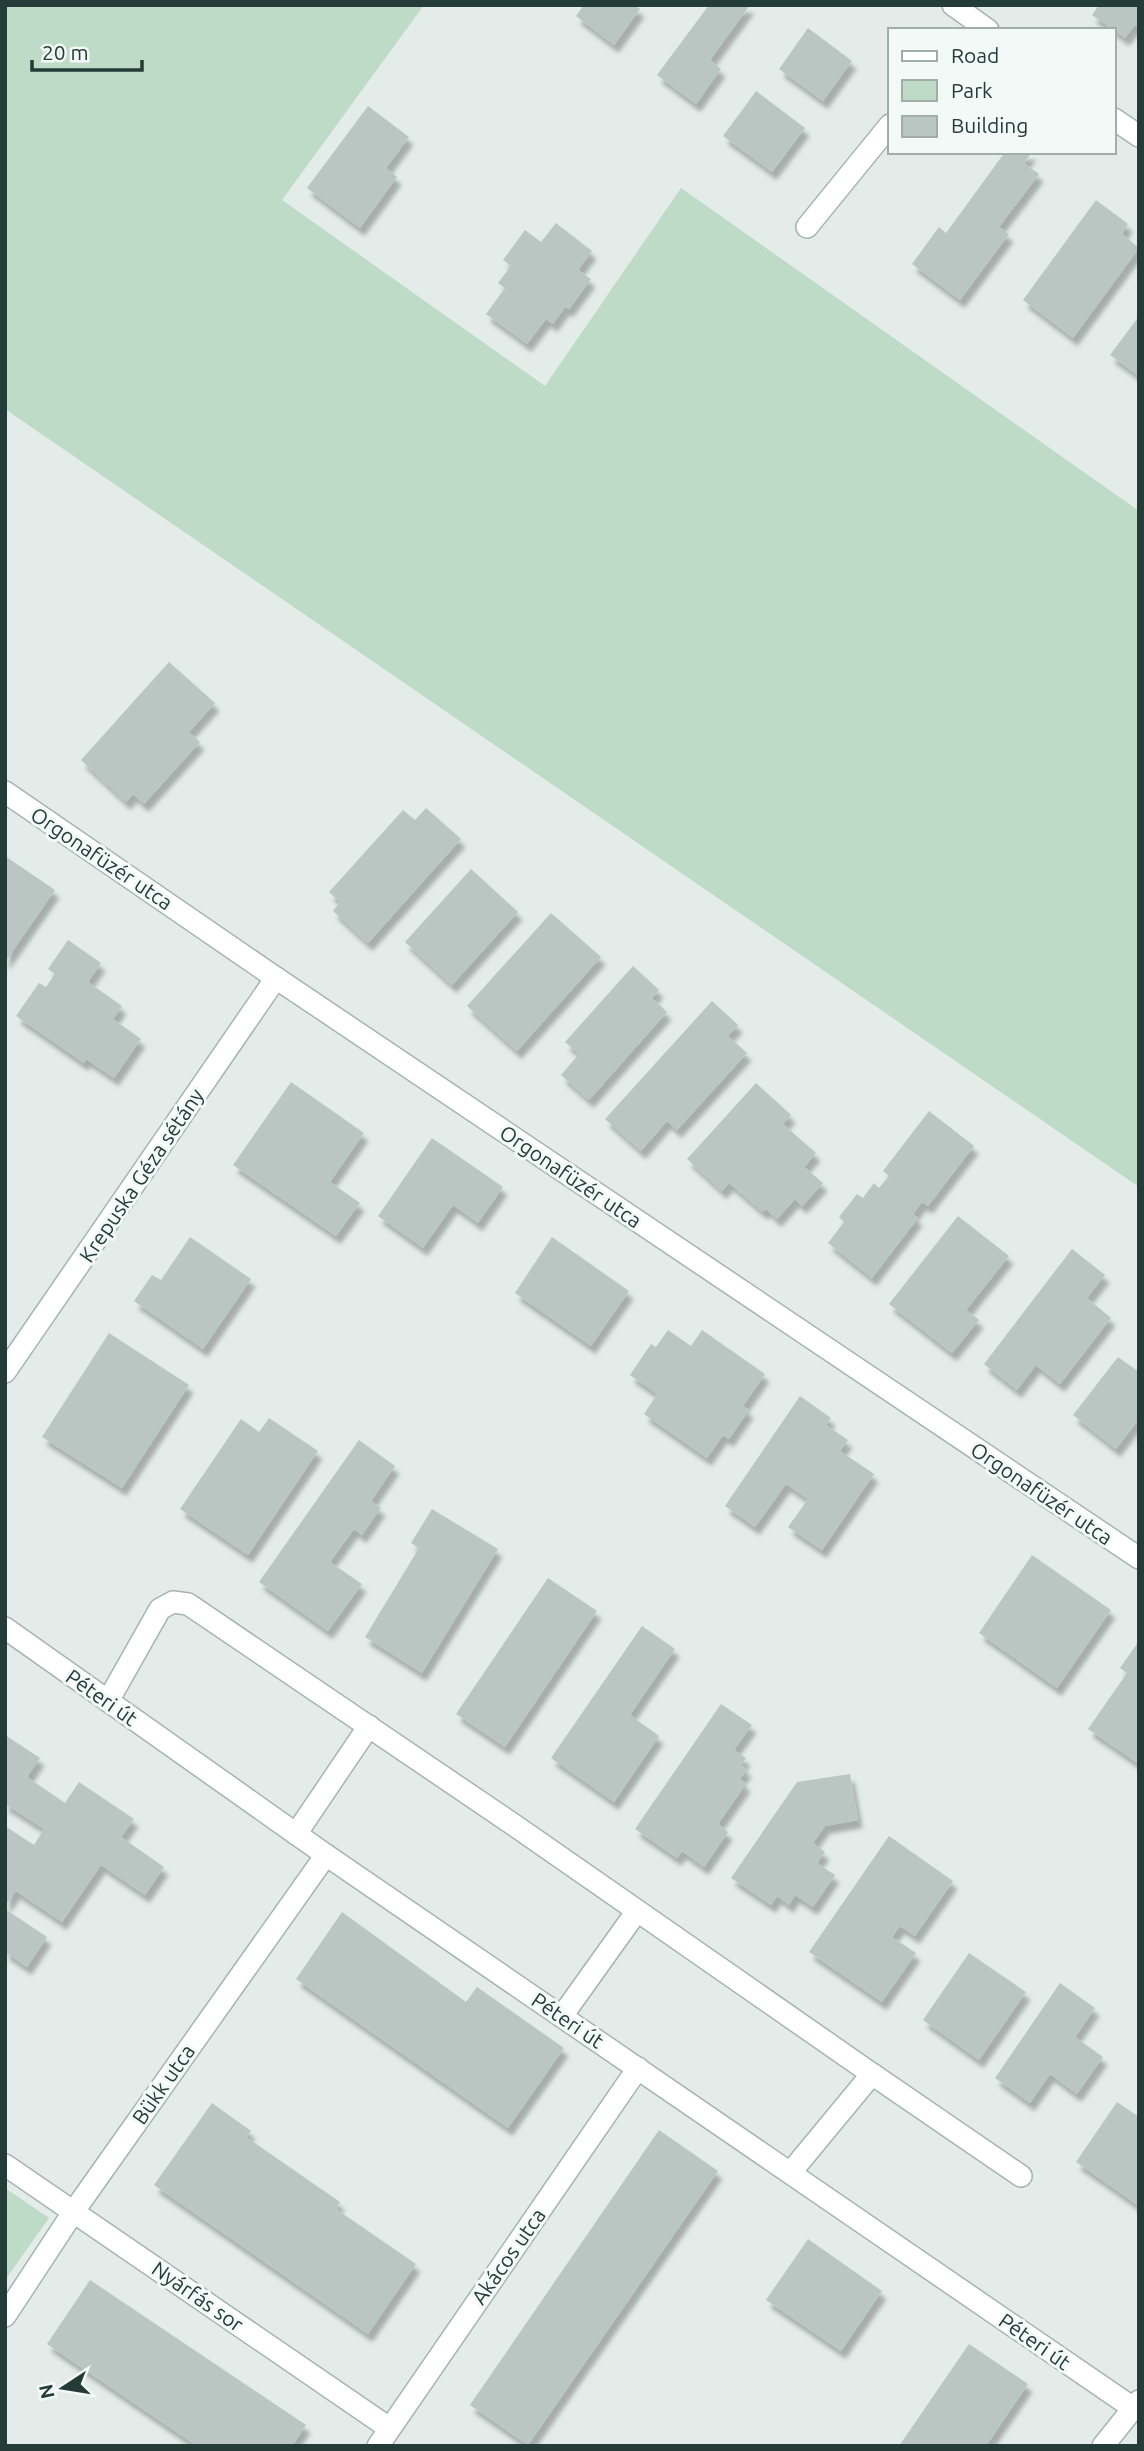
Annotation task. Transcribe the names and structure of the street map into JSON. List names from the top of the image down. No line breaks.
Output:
{"streets":{"street":["Orgonafüzér utca","Krepuska Géza sétány","Péteri út","Bükk utca","Akácos utca","Nyárfás sor"]},"crossings":[["Orgonafüzér utca","Krepuska Géza sétány"],["Péteri út","Bükk utca"],["Péteri út","Akácos utca"],["Bükk utca","Nyárfás sor"],["Akácos utca","Nyárfás sor"]],"legend":["Road","Park","Building"],"scale_bar":"20 m","north":"left"}
